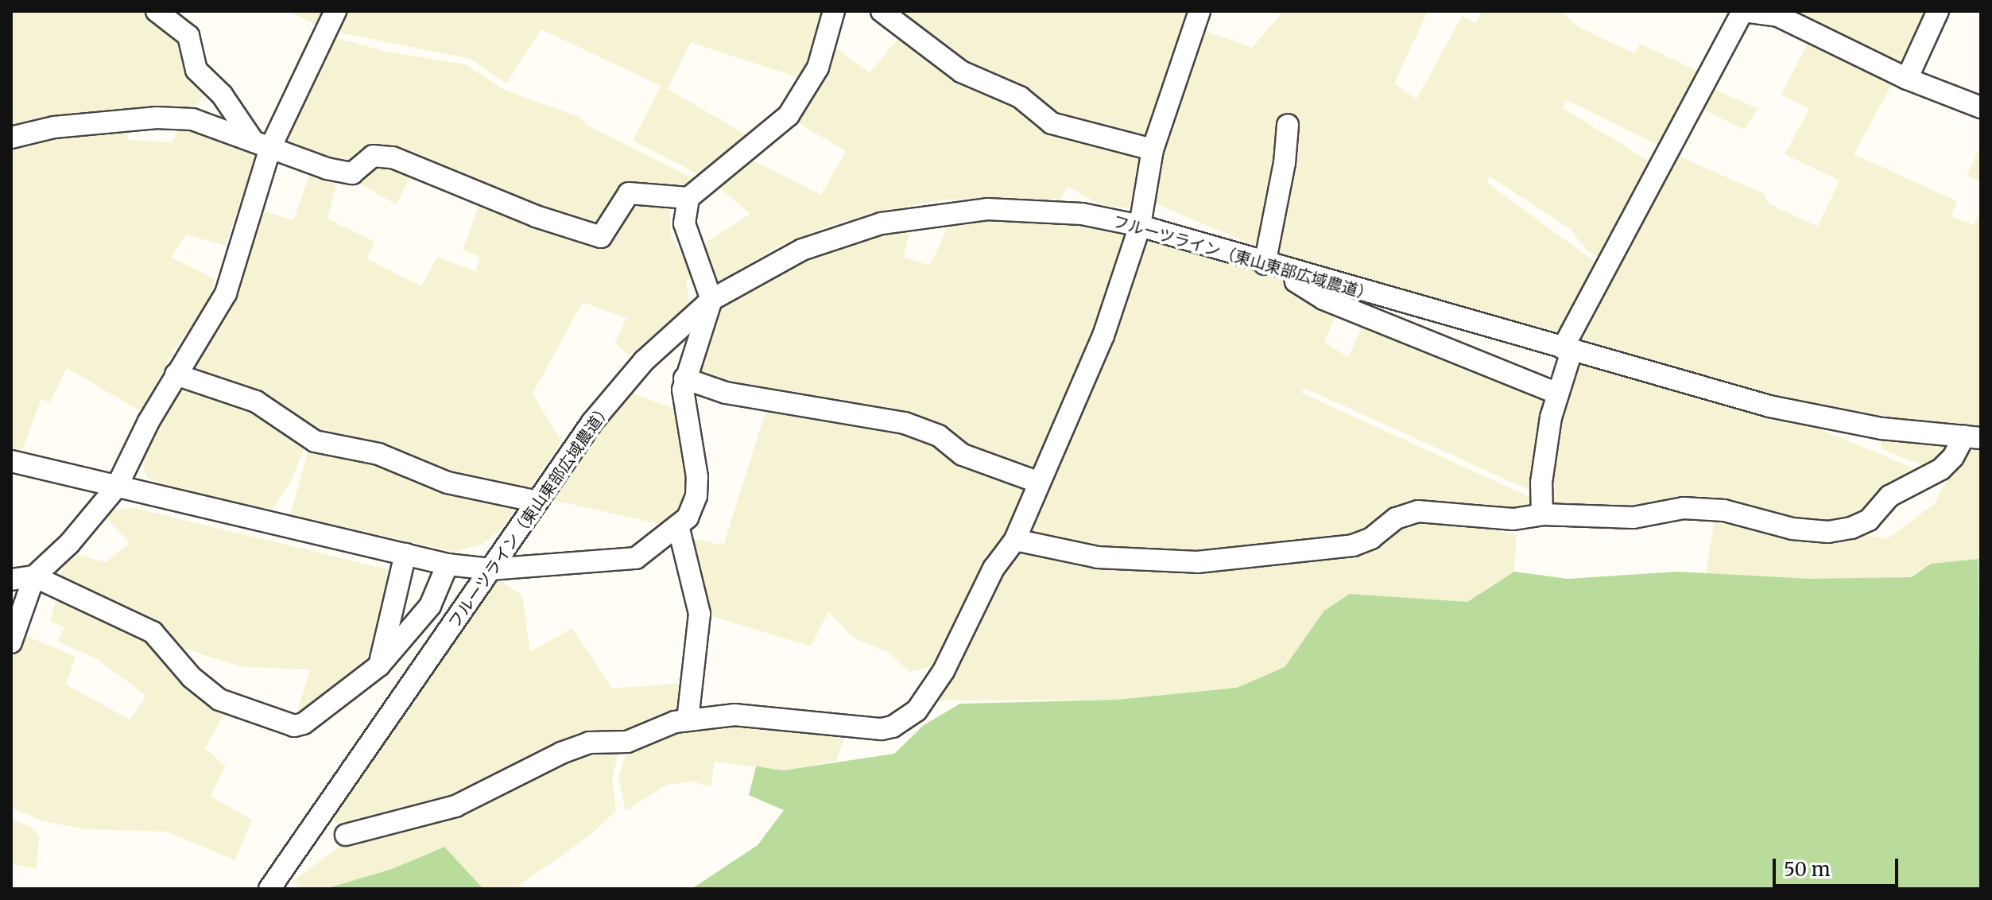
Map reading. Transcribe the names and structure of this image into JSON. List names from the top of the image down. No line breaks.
{"streets":{"street":["フルーツライン（東山東部広域農道）"]},"scale_bar":"50 m"}
